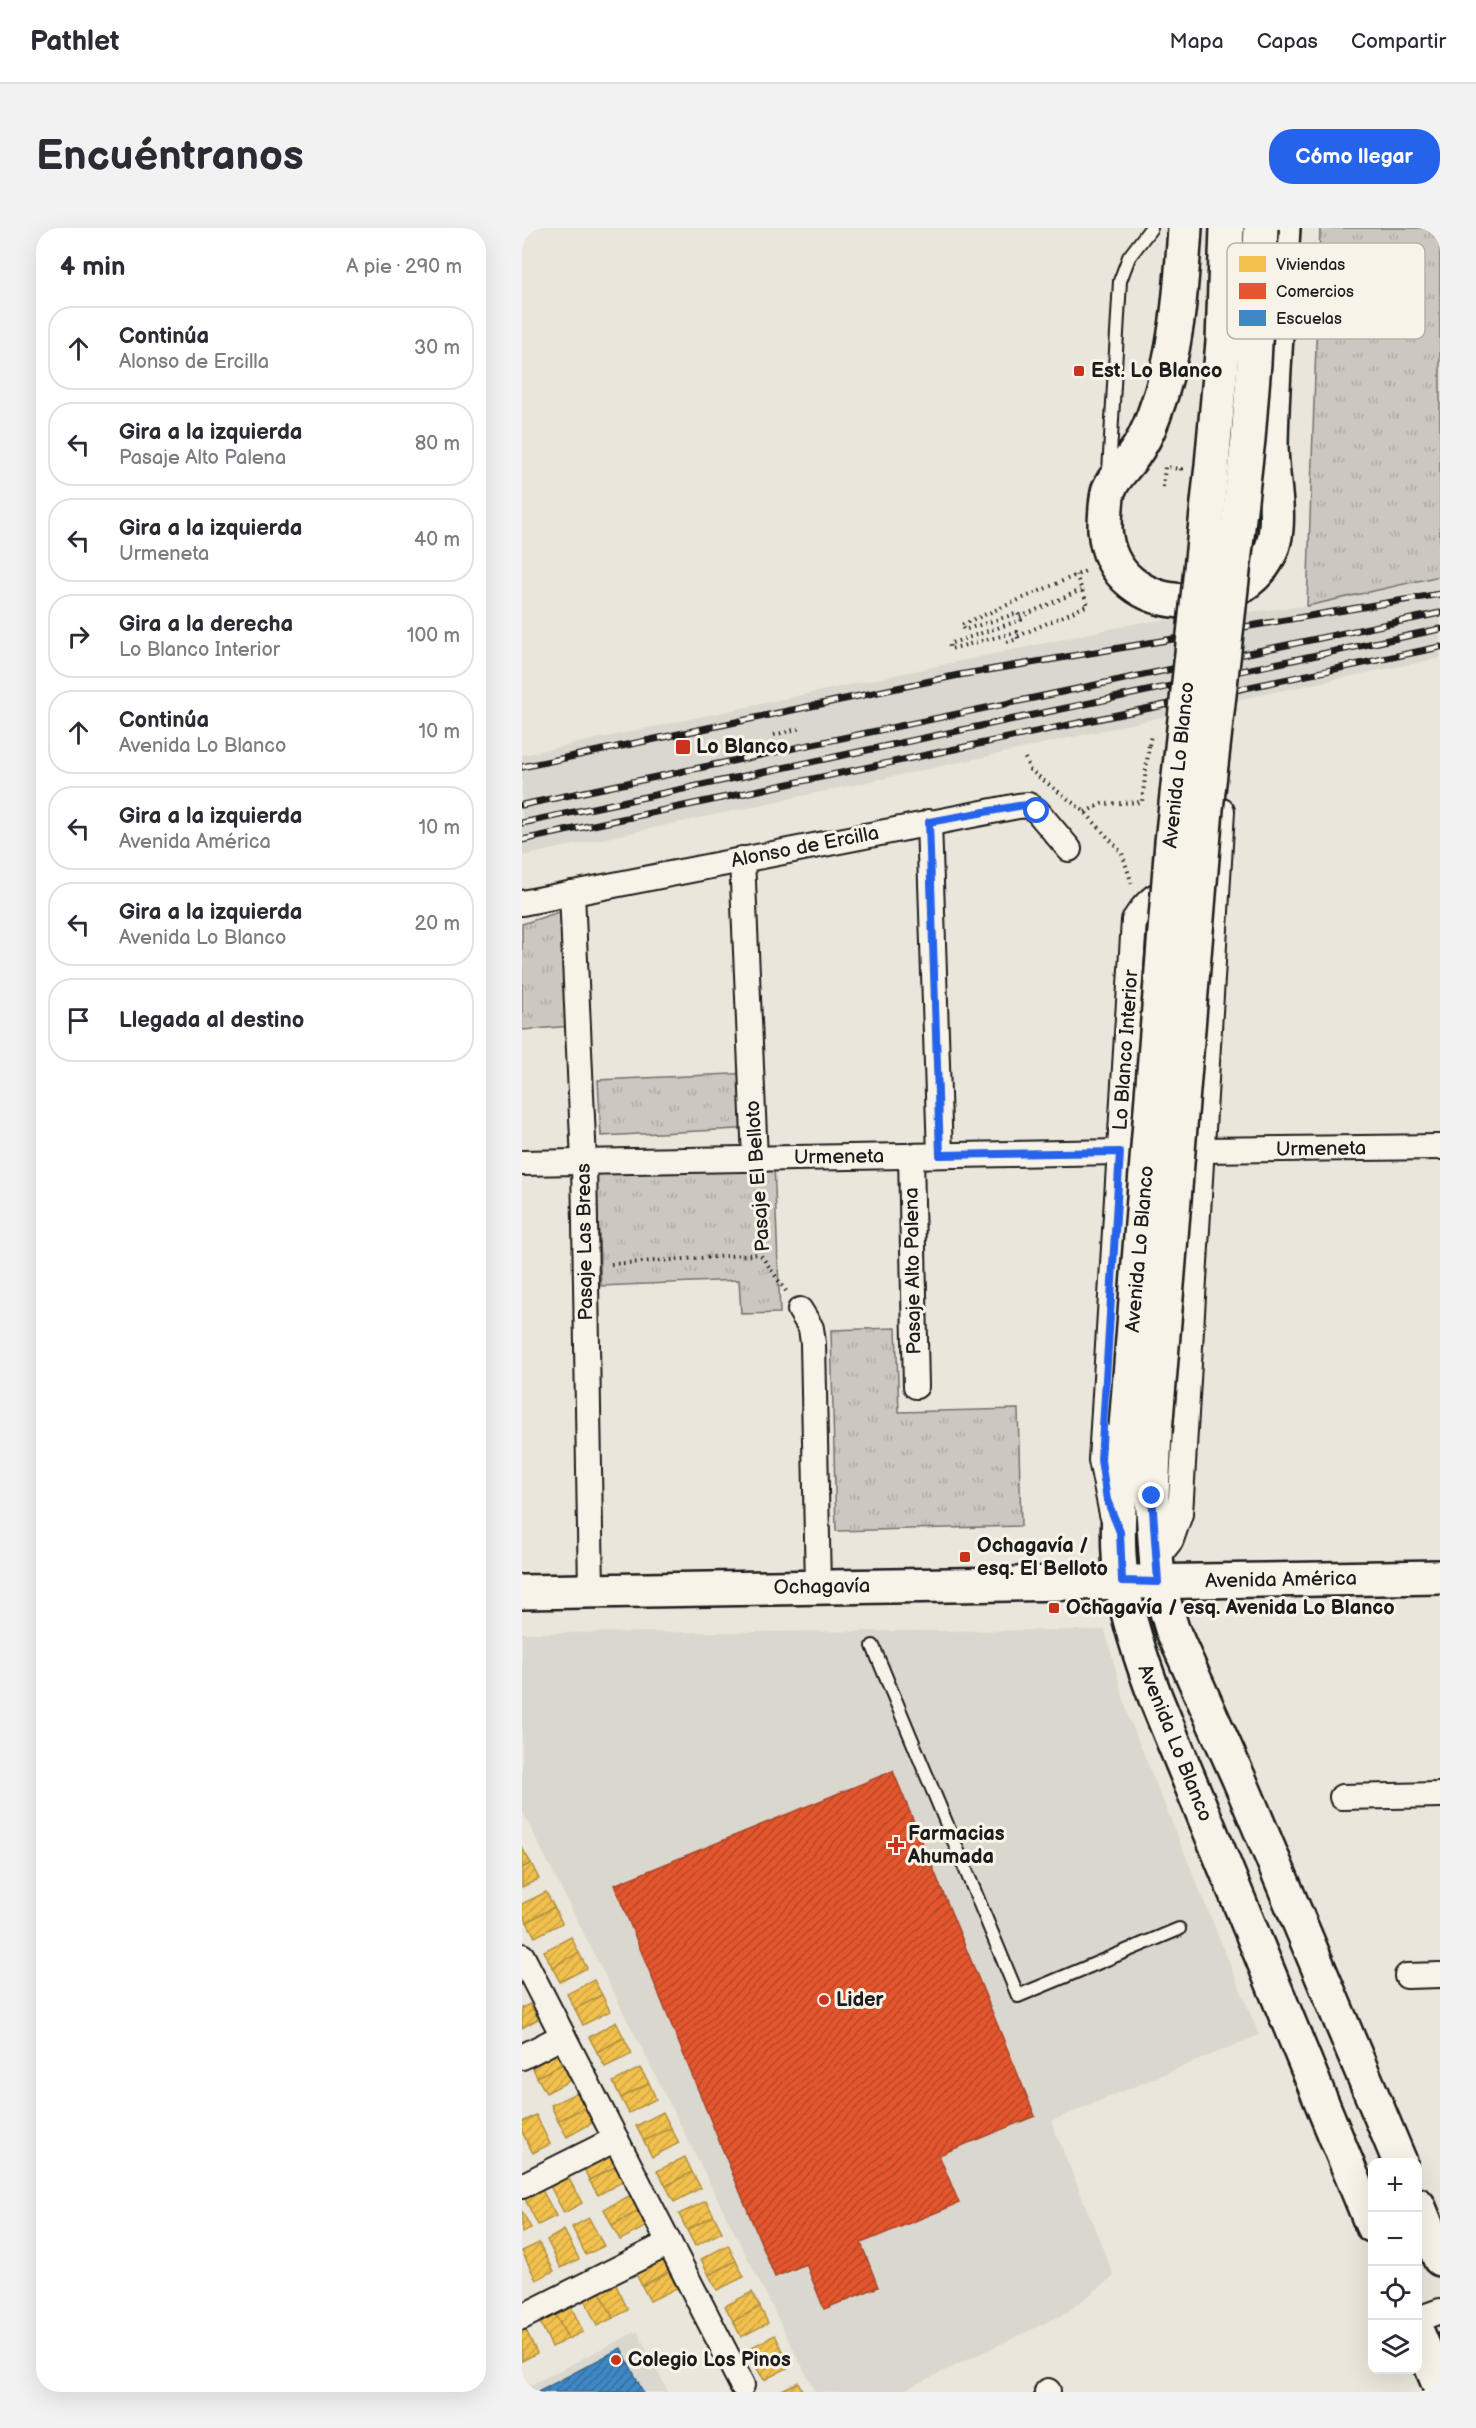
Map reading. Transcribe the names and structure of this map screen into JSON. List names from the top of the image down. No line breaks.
{"streets":{"main road":["Avenida Lo Blanco","Avenida América","Ochagavía"],"street":["Alonso de Ercilla","Lo Blanco Interior","Urmeneta","Pasaje El Belloto","Pasaje Las Breas","Pasaje Alto Palena"]},"crossings":[["Avenida Lo Blanco","Lo Blanco Interior"],["Avenida Lo Blanco","Avenida América"],["Avenida Lo Blanco","Ochagavía"],["Alonso de Ercilla","Pasaje El Belloto"],["Alonso de Ercilla","Pasaje Las Breas"],["Lo Blanco Interior","Urmeneta"],["Urmeneta","Pasaje El Belloto"],["Urmeneta","Pasaje Las Breas"],["Urmeneta","Pasaje Alto Palena"],["Pasaje Las Breas","Ochagavía"],["Avenida América","Ochagavía"]],"places":{"transit":["Est. Lo Blanco","Lo Blanco","Ochagavía / esq. El Belloto","Ochagavía / esq. Avenida Lo Blanco"],"health":["Farmacias Ahumada"],"other":["Lider","Colegio Los Pinos"]},"legend":["Viviendas","Comercios","Escuelas"],"page":{"header":"Pathlet","nav":["Mapa","Capas","Compartir"],"buttons":"Cómo llegar","title":"Encuéntranos","heading":["4 min","A pie · 290 m"],"list":[["Continúa","Alonso de Ercilla","30 m"],["Gira a la izquierda","Pasaje Alto Palena","80 m"],["Gira a la izquierda","Urmeneta","40 m"],["Gira a la derecha","Lo Blanco Interior","100 m"],["Continúa","Avenida Lo Blanco","10 m"],["Gira a la izquierda","Avenida América","10 m"],["Gira a la izquierda","Avenida Lo Blanco","20 m"],"Llegada al destino"],"map_buttons":["+","−"]}}
